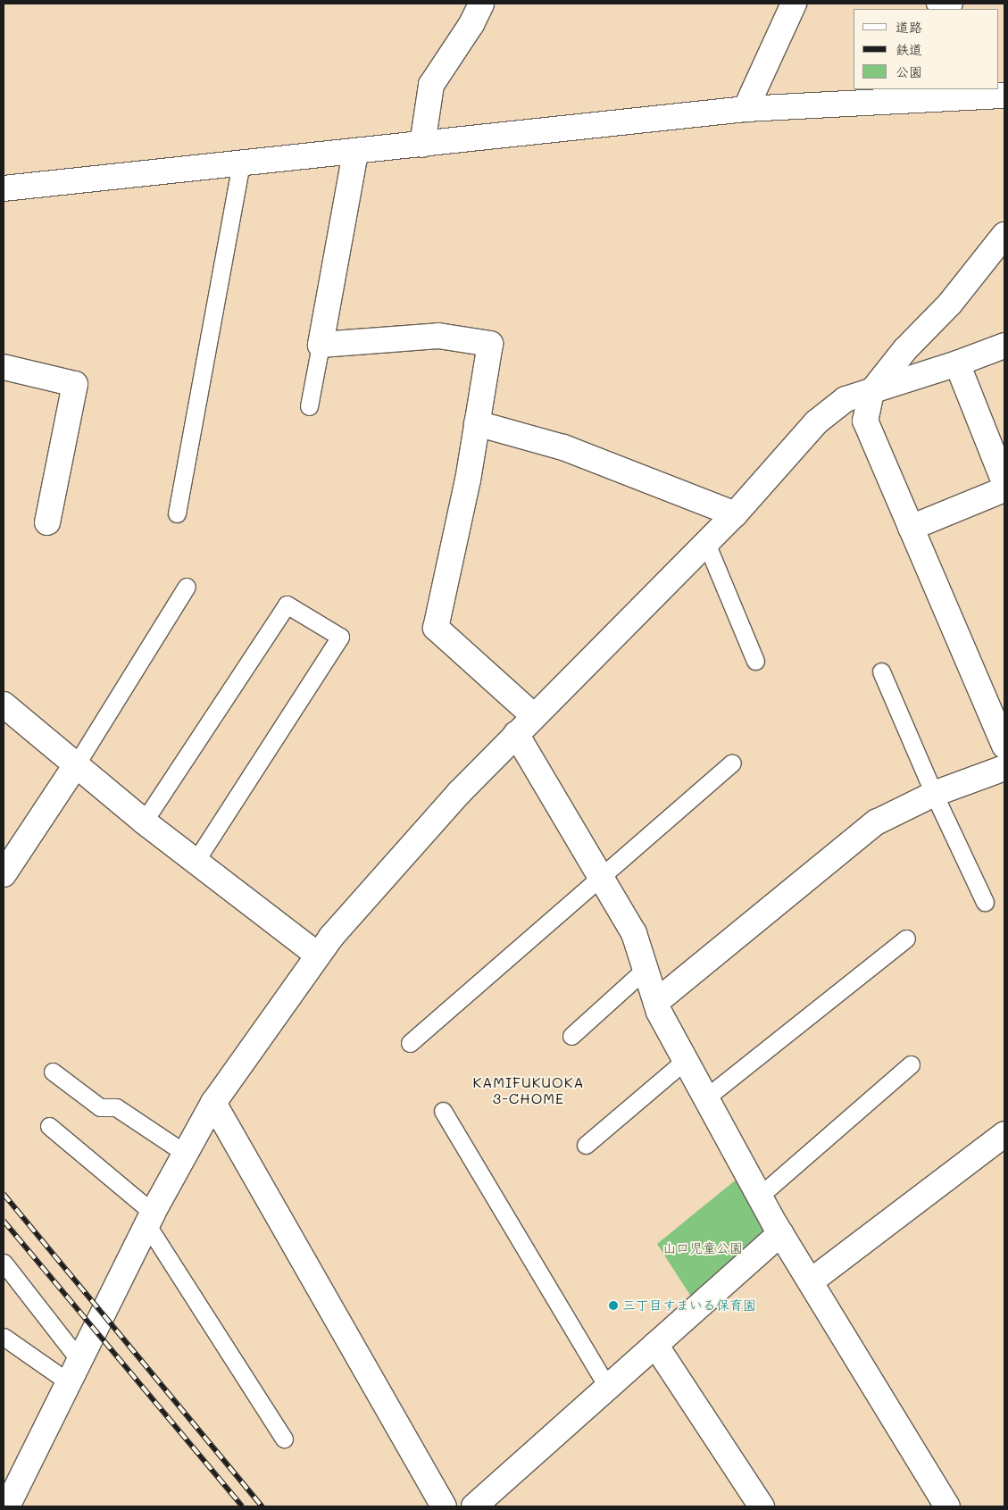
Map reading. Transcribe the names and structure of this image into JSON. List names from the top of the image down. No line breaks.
{"districts":["KAMIFUKUOKA 3-CHOME"],"parks":["山口児童公園"],"places":["三丁目すまいる保育園"],"legend":["道路","鉄道","公園"]}
